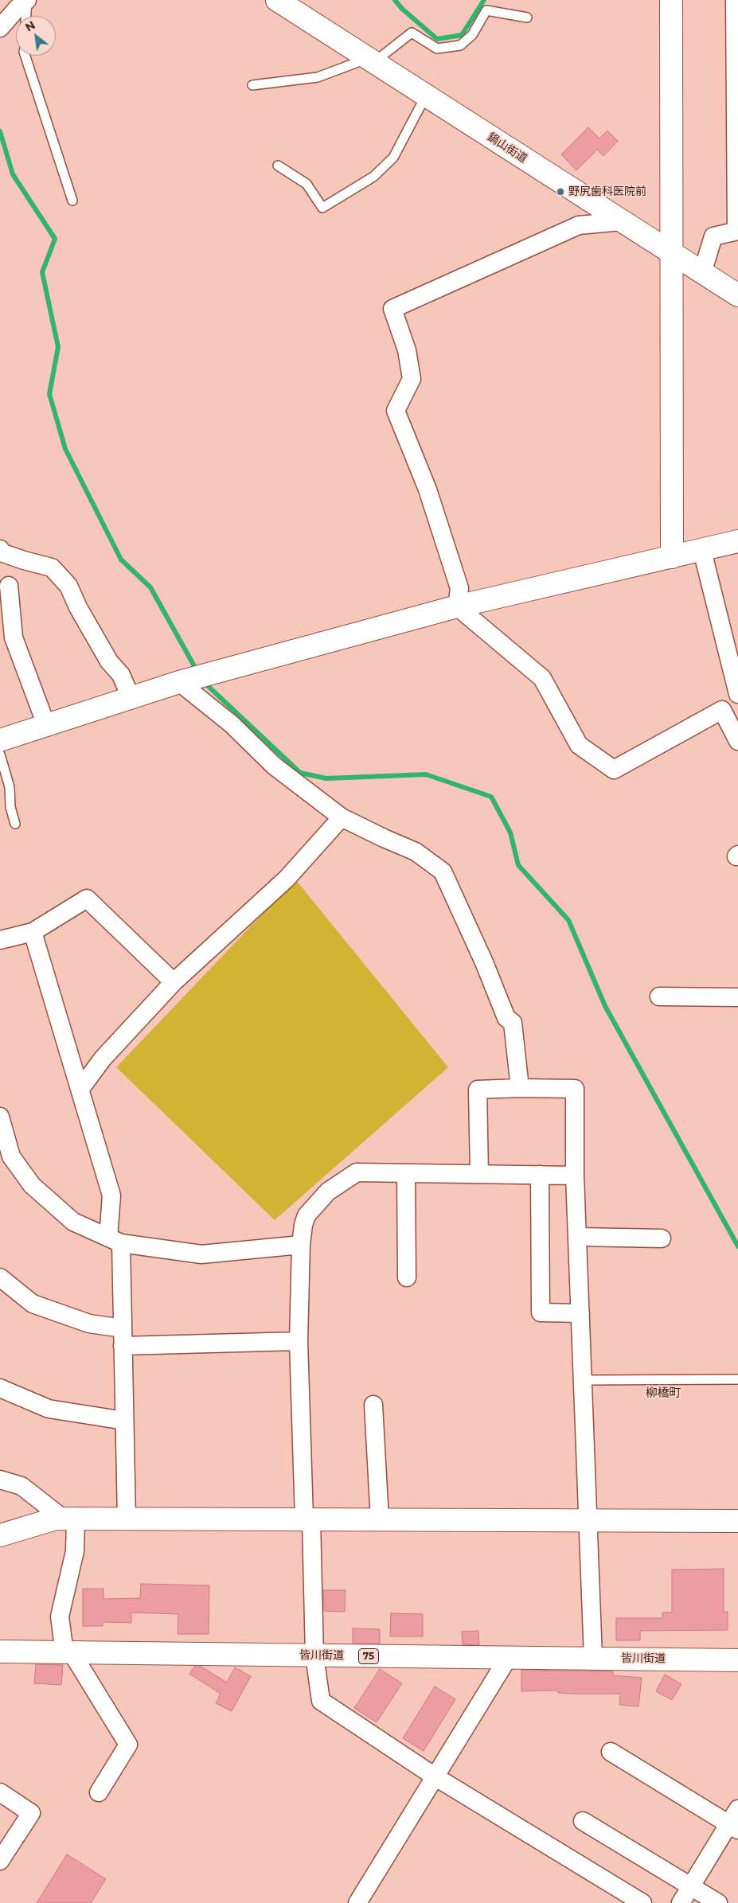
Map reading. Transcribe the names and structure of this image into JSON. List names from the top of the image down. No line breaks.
{"streets":{"street":["鍋山街道","皆川街道","75"]},"districts":["柳橋町"],"places":["野尻歯科医院前"],"north":"top left"}
